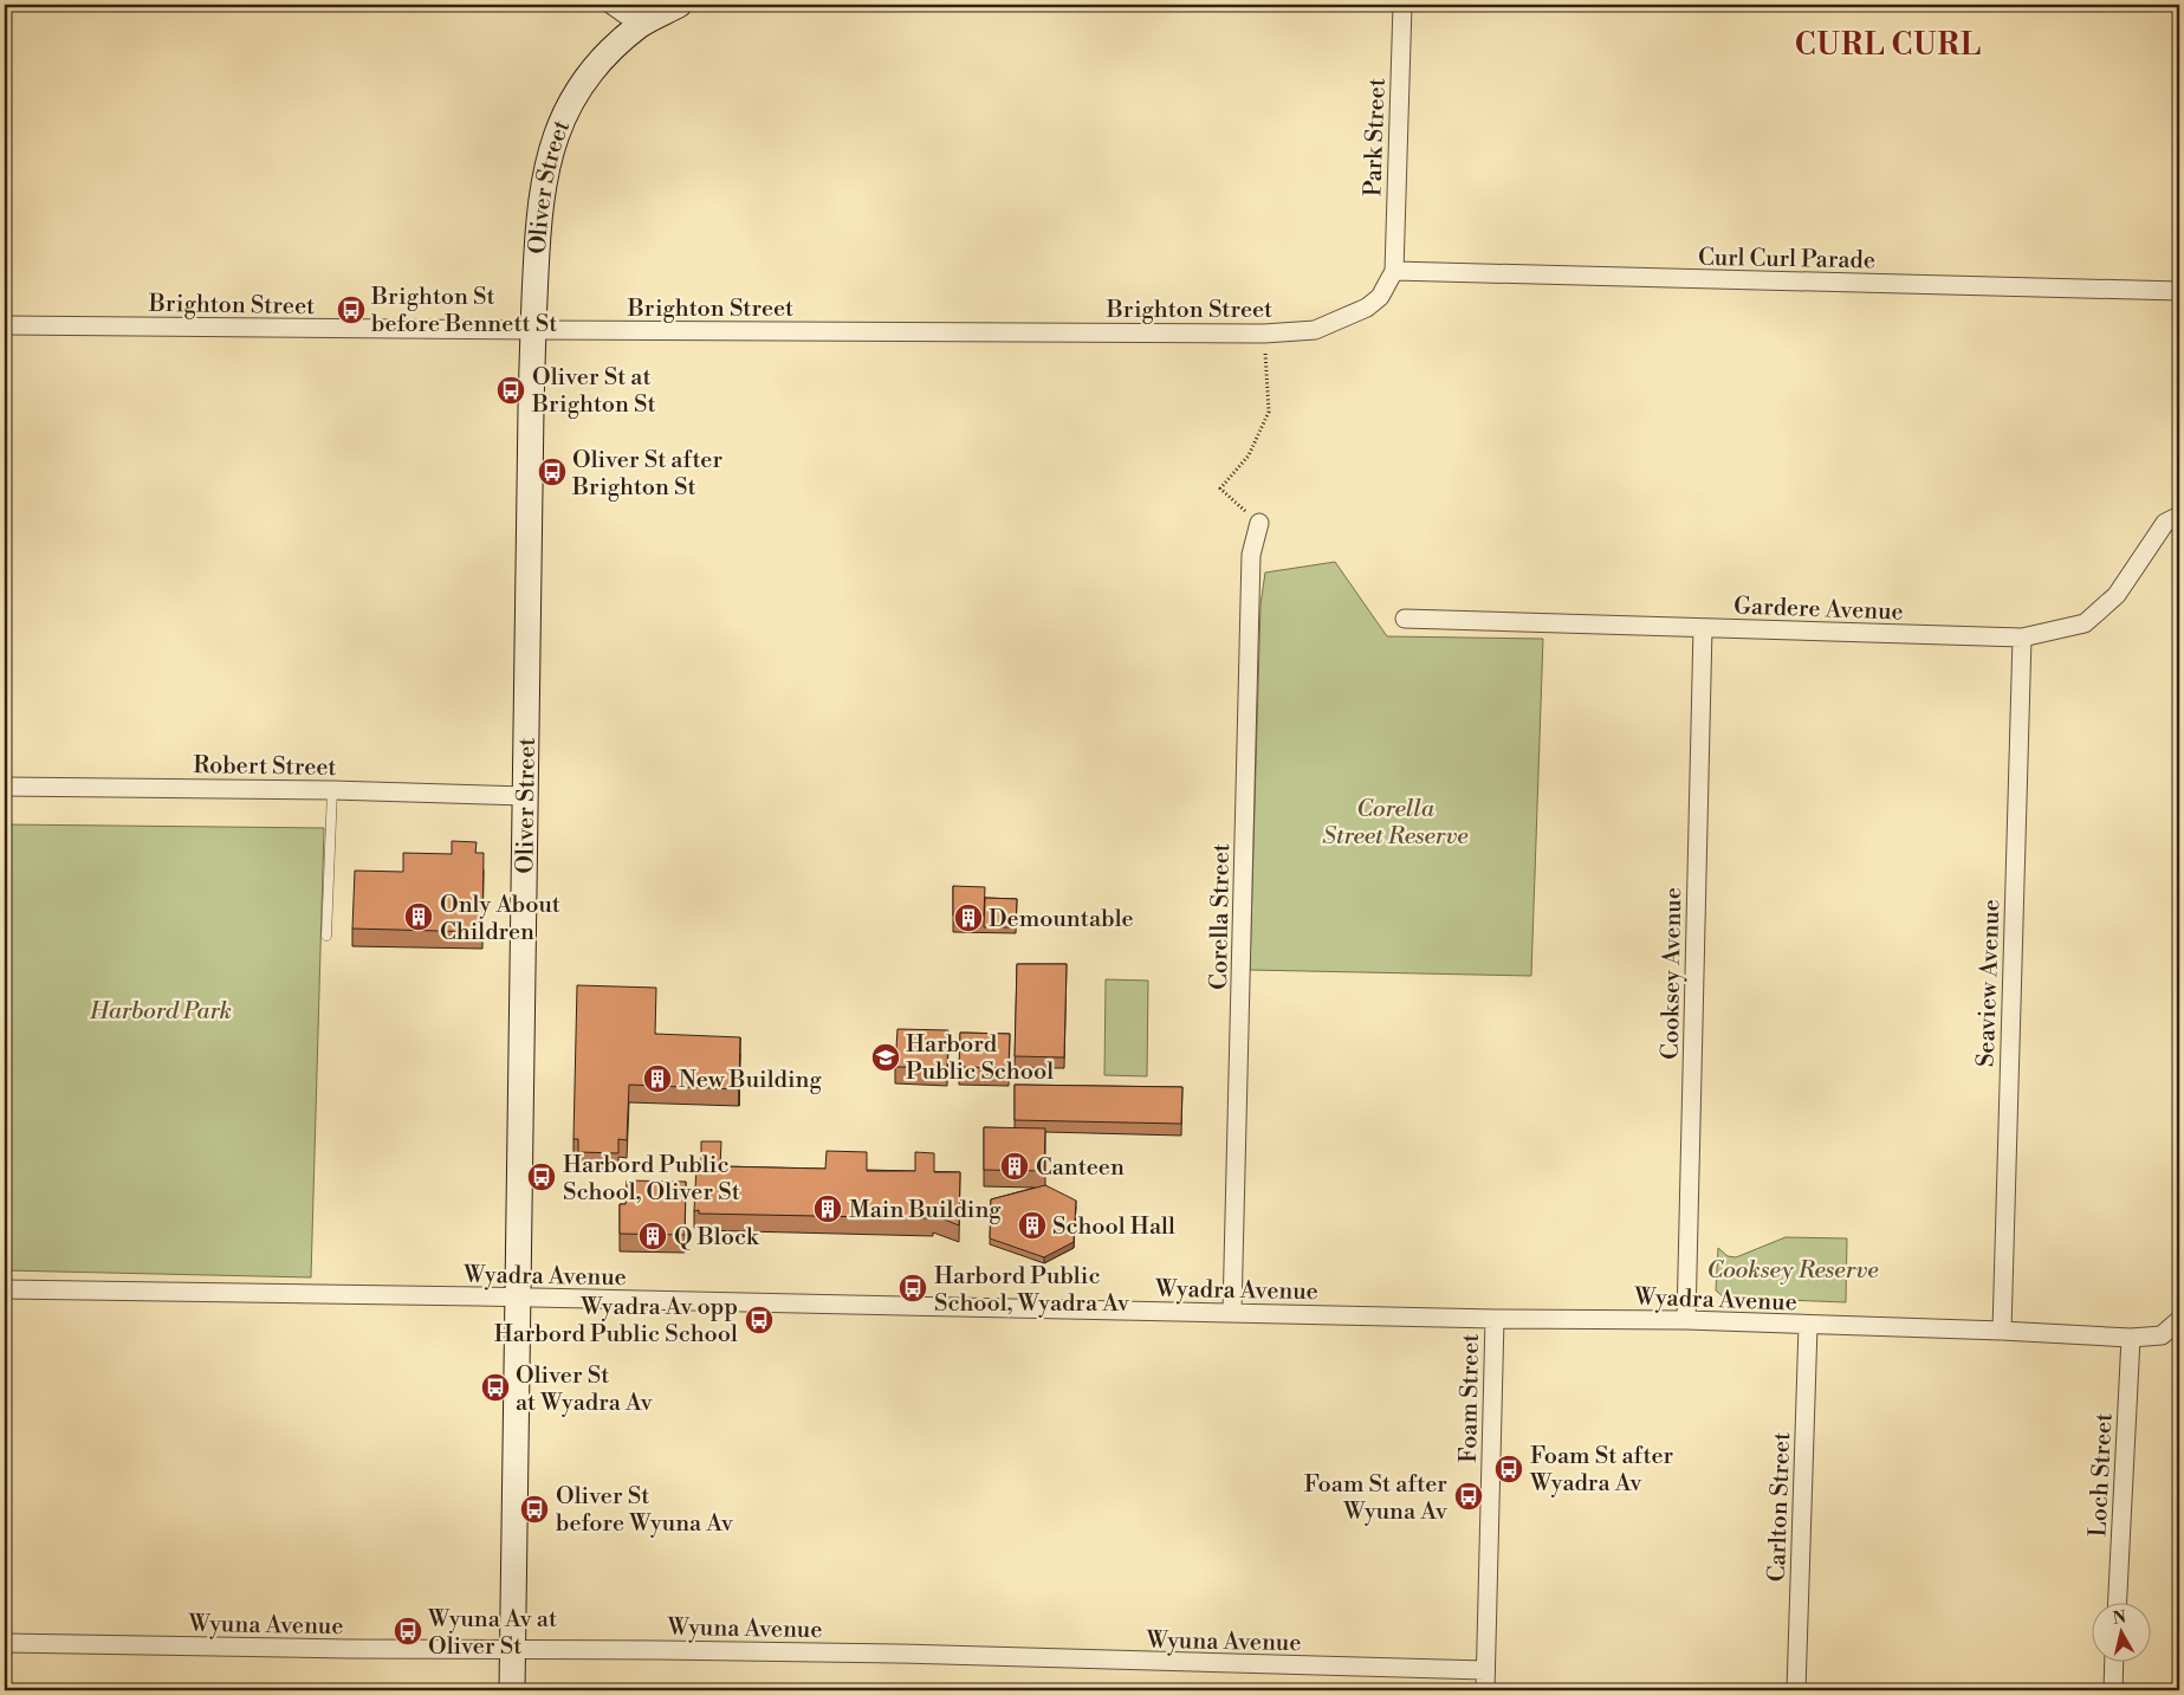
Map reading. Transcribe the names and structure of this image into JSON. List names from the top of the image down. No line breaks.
{"streets":{"main road":["Oliver Street"],"street":["Park Street","Curl Curl Parade","Brighton Street","Gardere Avenue","Robert Street","Corella Street","Cooksey Avenue","Seaview Avenue","Wyadra Avenue","Foam Street","Loch Street","Carlton Street","Wyuna Avenue"]},"crossings":[["Park Street","Curl Curl Parade"],["Park Street","Brighton Street"],["Oliver Street","Brighton Street"],["Oliver Street","Robert Street"],["Oliver Street","Wyadra Avenue"],["Oliver Street","Wyuna Avenue"],["Curl Curl Parade","Brighton Street"],["Gardere Avenue","Cooksey Avenue"],["Gardere Avenue","Seaview Avenue"],["Corella Street","Wyadra Avenue"],["Cooksey Avenue","Wyadra Avenue"],["Seaview Avenue","Wyadra Avenue"],["Wyadra Avenue","Foam Street"],["Wyadra Avenue","Loch Street"],["Wyadra Avenue","Carlton Street"],["Foam Street","Wyuna Avenue"]],"districts":["CURL CURL"],"parks":["Corella Street Reserve","Harbord Park","Cooksey Reserve"],"places":{"bus stop":["Brighton St before Bennett St","Oliver St at Brighton St","Oliver St after Brighton St","Harbord Public School, Oliver St","Harbord Public School, Wyadra Av","Wyadra Av opp Harbord Public School","Oliver St at Wyadra Av","Foam St after Wyadra Av","Foam St after Wyuna Av","Oliver St before Wyuna Av","Wyuna Av at Oliver St"],"building":["Only About Children","Demountable","New Building","Canteen","Main Building","School Hall","Q Block"],"school or university":["Harbord Public School"]},"north":"top"}
